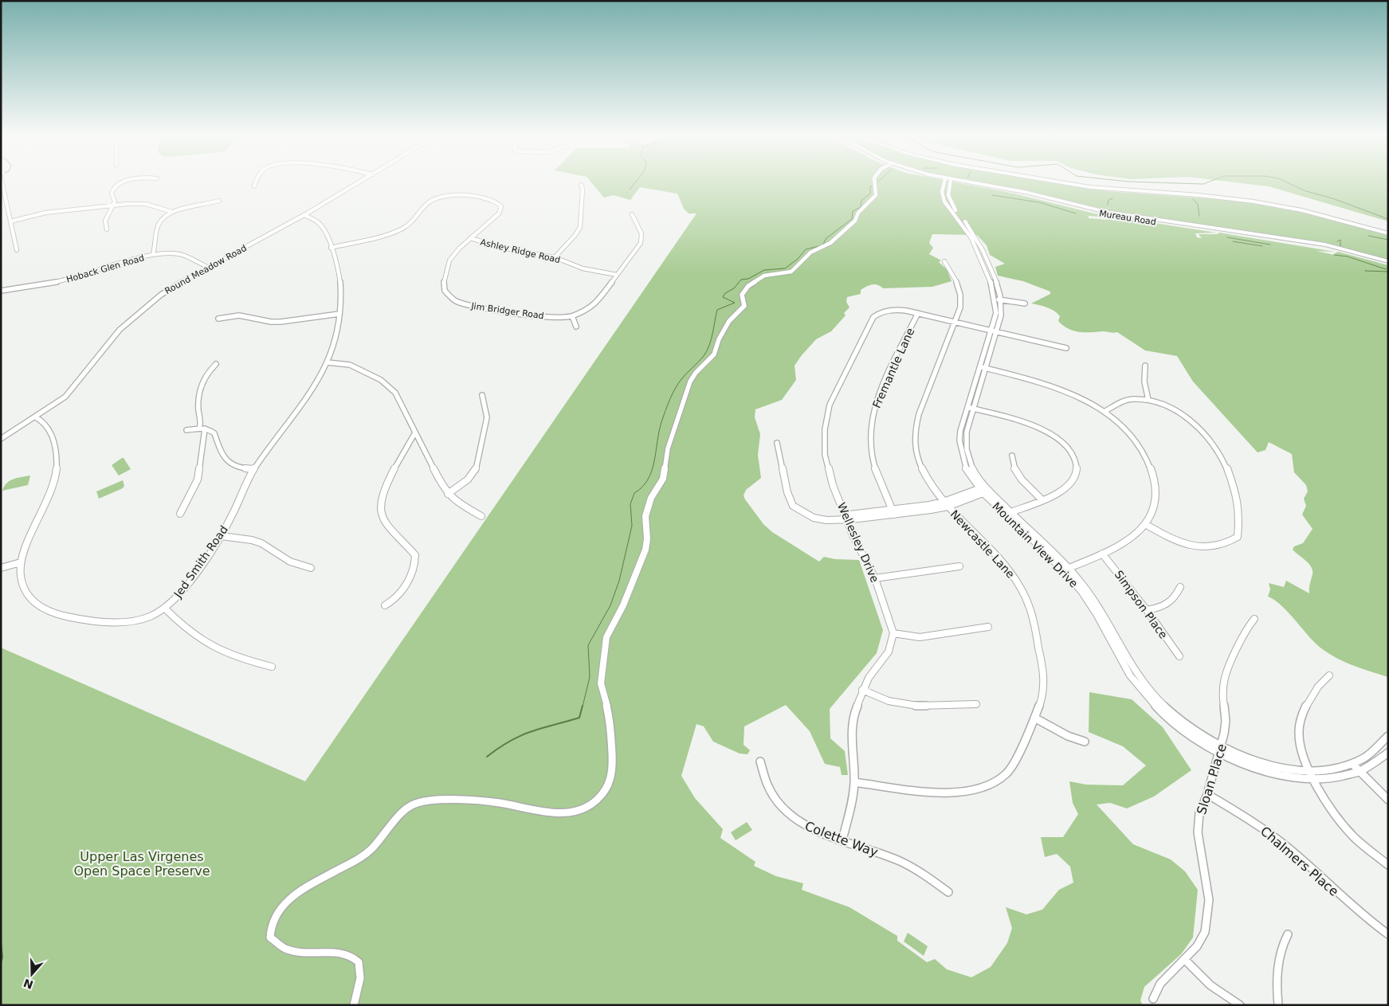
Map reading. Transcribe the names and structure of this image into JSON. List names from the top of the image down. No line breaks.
{"streets":{"main road":["Mureau Road"],"street":["Ashley Ridge Road","Hoback Glen Road","Round Meadow Road","Jim Bridger Road","Fremantle Lane","Wellesley Drive","Newcastle Lane","Mountain View Drive","Jed Smith Road","Simpson Place","Sloan Place","Colette Way","Chalmers Place"]},"crossings":[["Ashley Ridge Road","Jim Bridger Road"],["Hoback Glen Road","Round Meadow Road"],["Round Meadow Road","Jed Smith Road"],["Jim Bridger Road","Jed Smith Road"],["Fremantle Lane","Wellesley Drive"],["Wellesley Drive","Newcastle Lane"],["Wellesley Drive","Mountain View Drive"],["Mountain View Drive","Sloan Place"],["Sloan Place","Chalmers Place"]],"parks":["Upper Las Virgenes Open Space Preserve"],"north":"bottom"}
